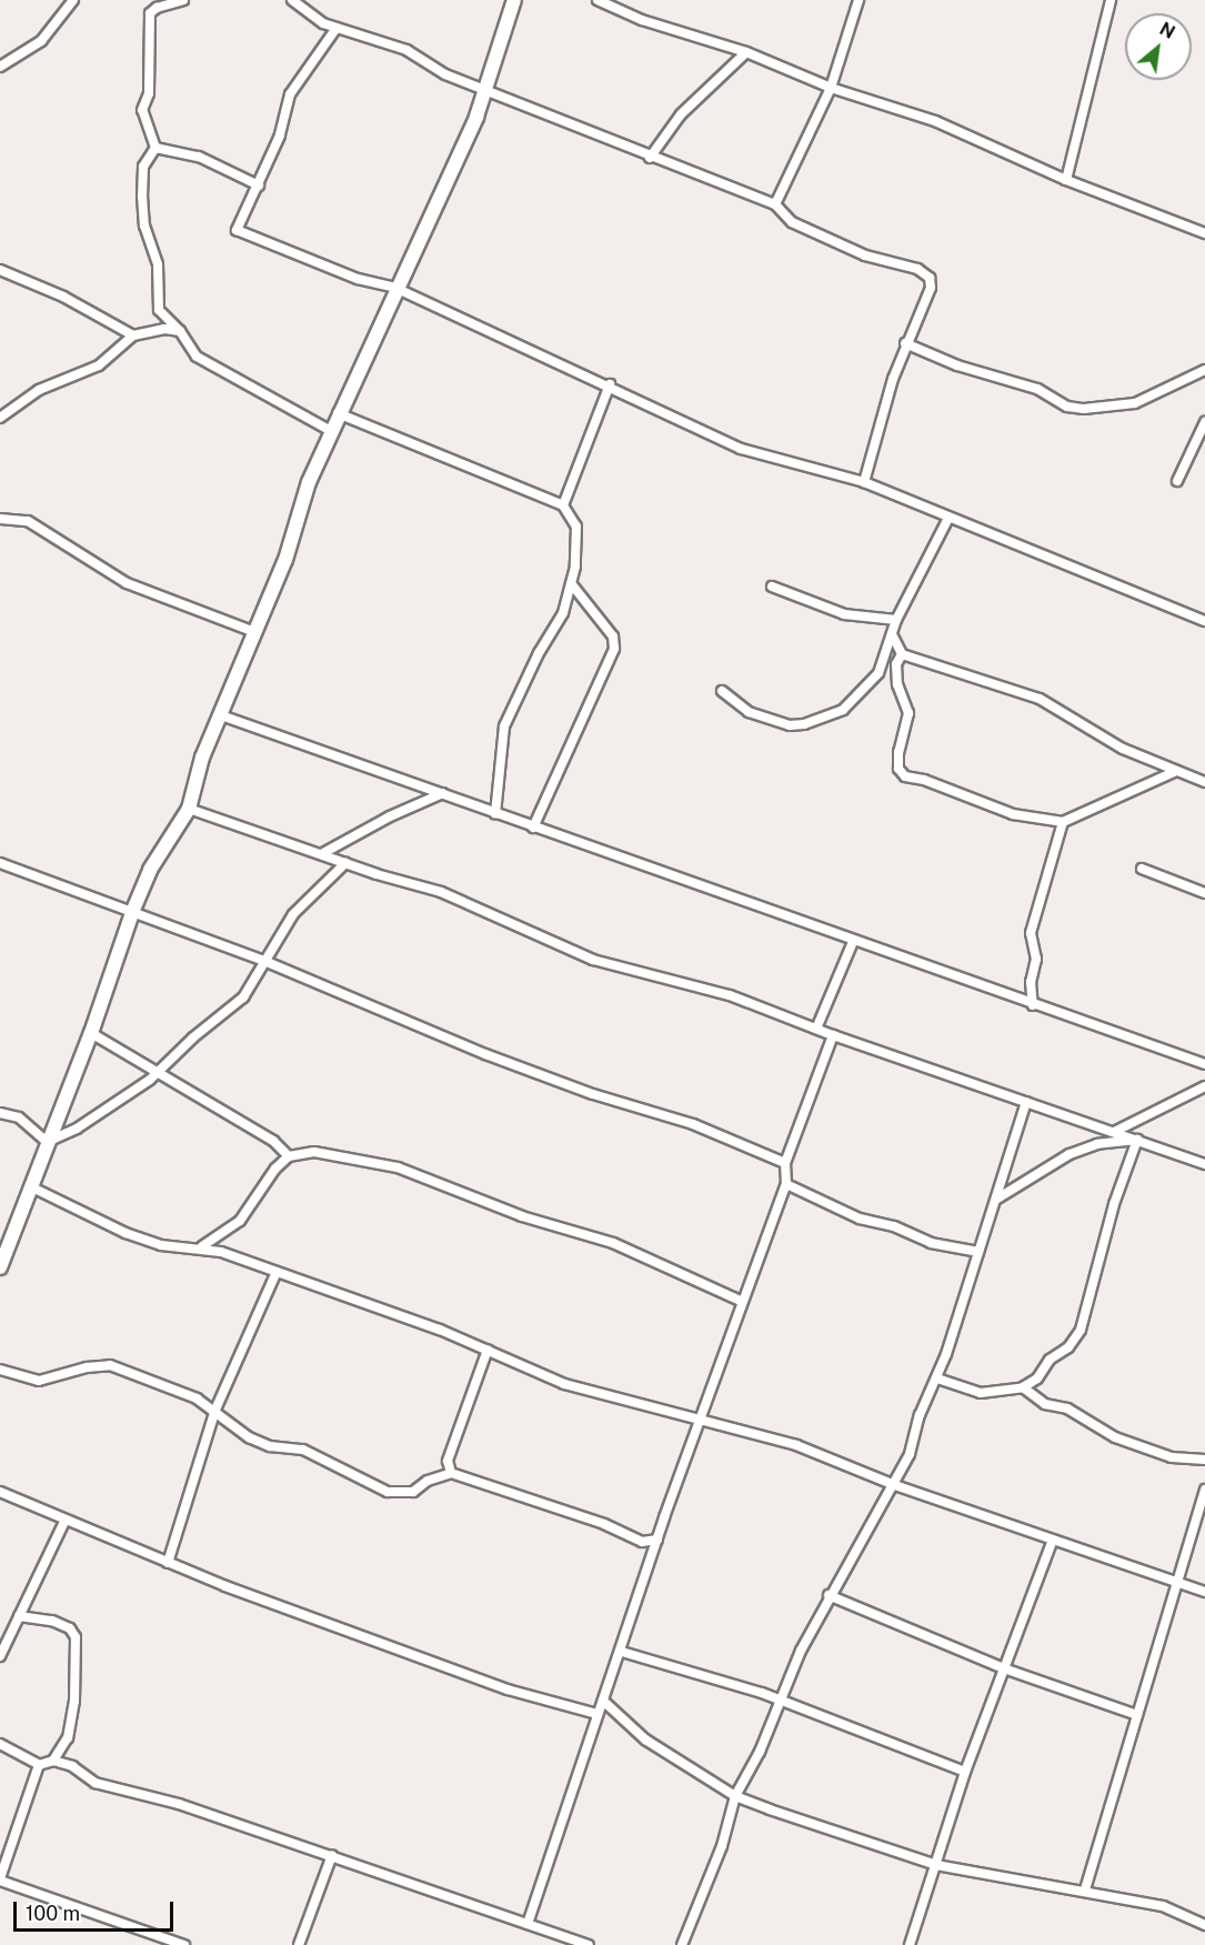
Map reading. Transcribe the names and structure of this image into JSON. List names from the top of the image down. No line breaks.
{"scale_bar":"100 m","north":"top right"}
